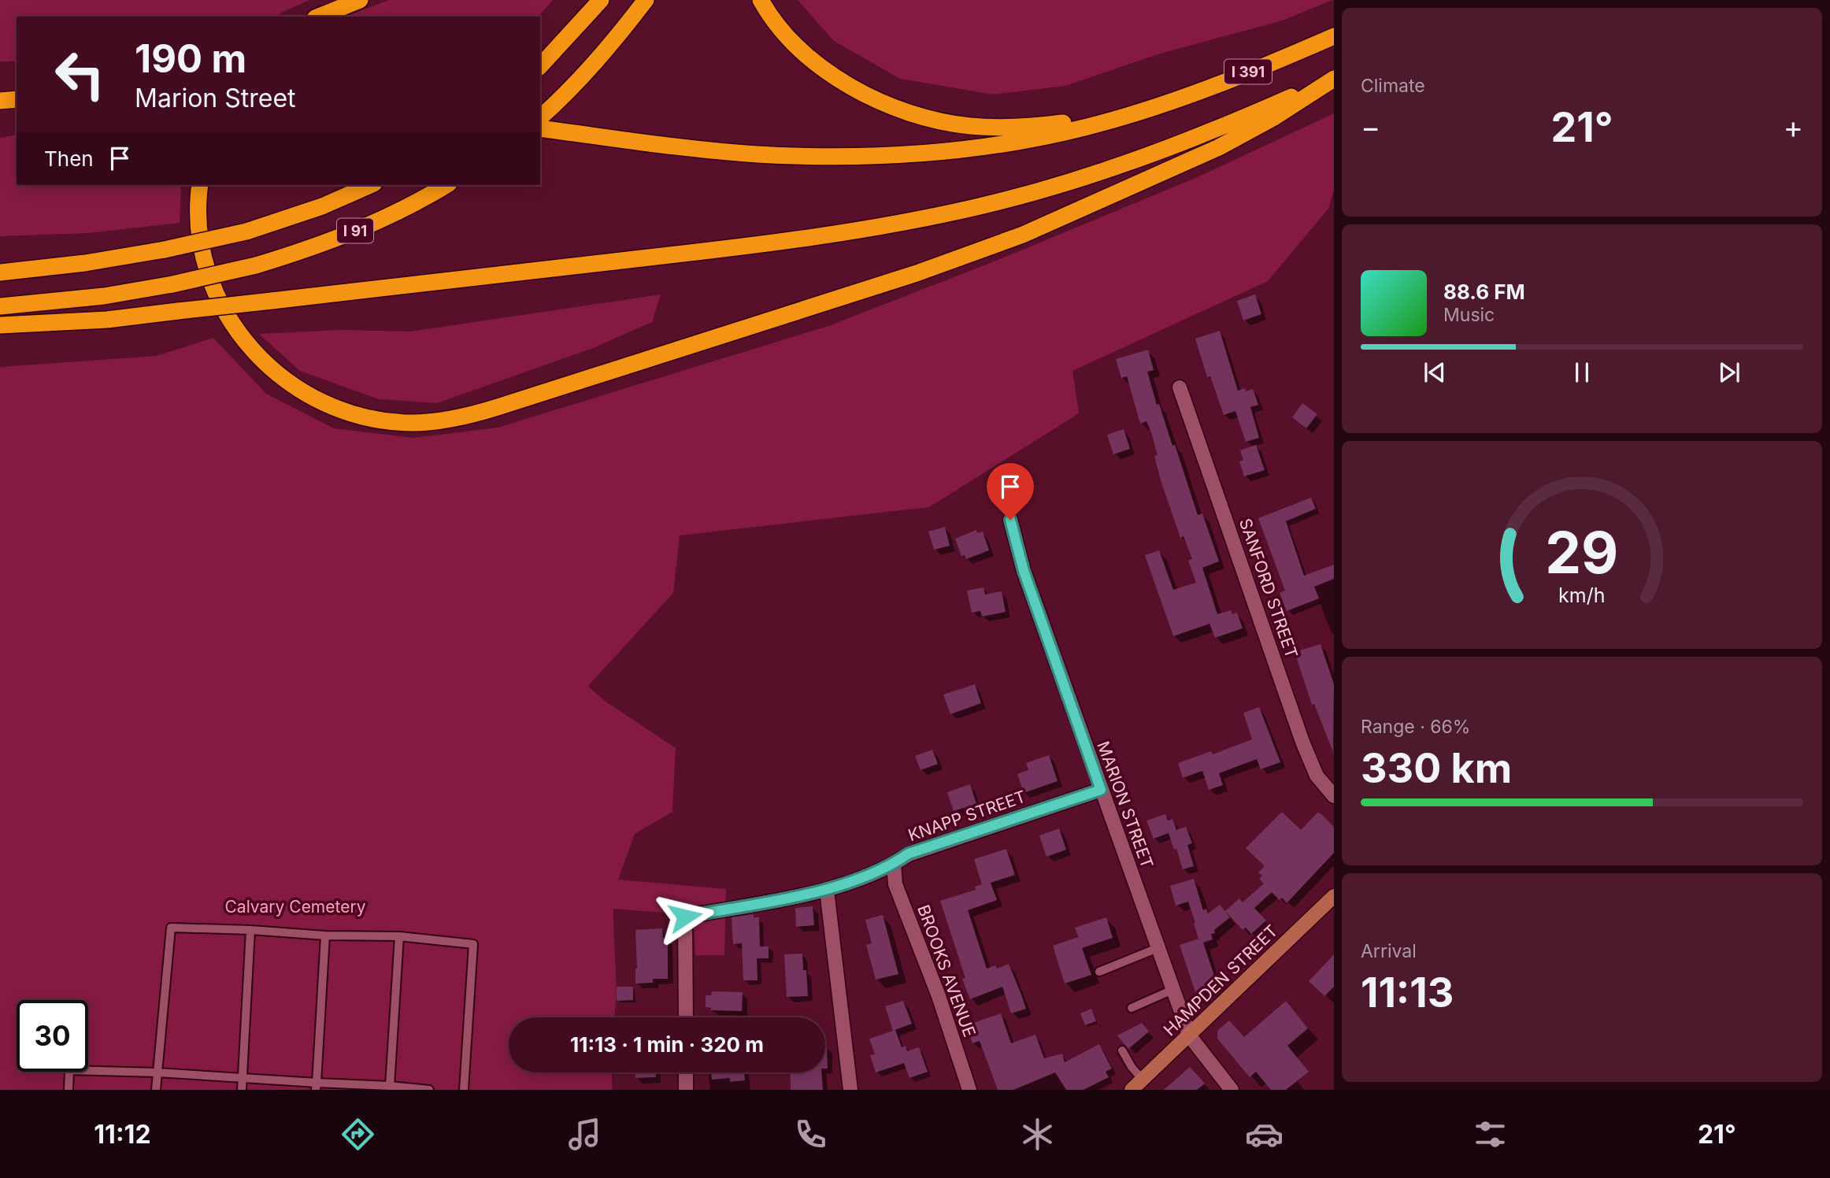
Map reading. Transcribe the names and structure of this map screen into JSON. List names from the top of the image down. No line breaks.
{"streets":{"highway":["I 391","I 91"],"main road":["HAMPDEN STREET"],"street":["SANFORD STREET","MARION STREET","KNAPP STREET","BROOKS AVENUE"]},"crossings":[["MARION STREET","KNAPP STREET"],["MARION STREET","HAMPDEN STREET"],["KNAPP STREET","BROOKS AVENUE"]],"parks":["Calvary Cemetery"],"page":{"tile":["Climate",["Range · 66%","330 km"],["Arrival","11:13"]],"turn":["190 m","Marion Street"],"heat":["−","21°","+"],"then":"Then","song":["88.6 FM","Music"],"limit":"30","trip":"11:13 · 1 min · 320 m","tabs":["11:12","21°"],"gauge":["29","km/h"]}}
